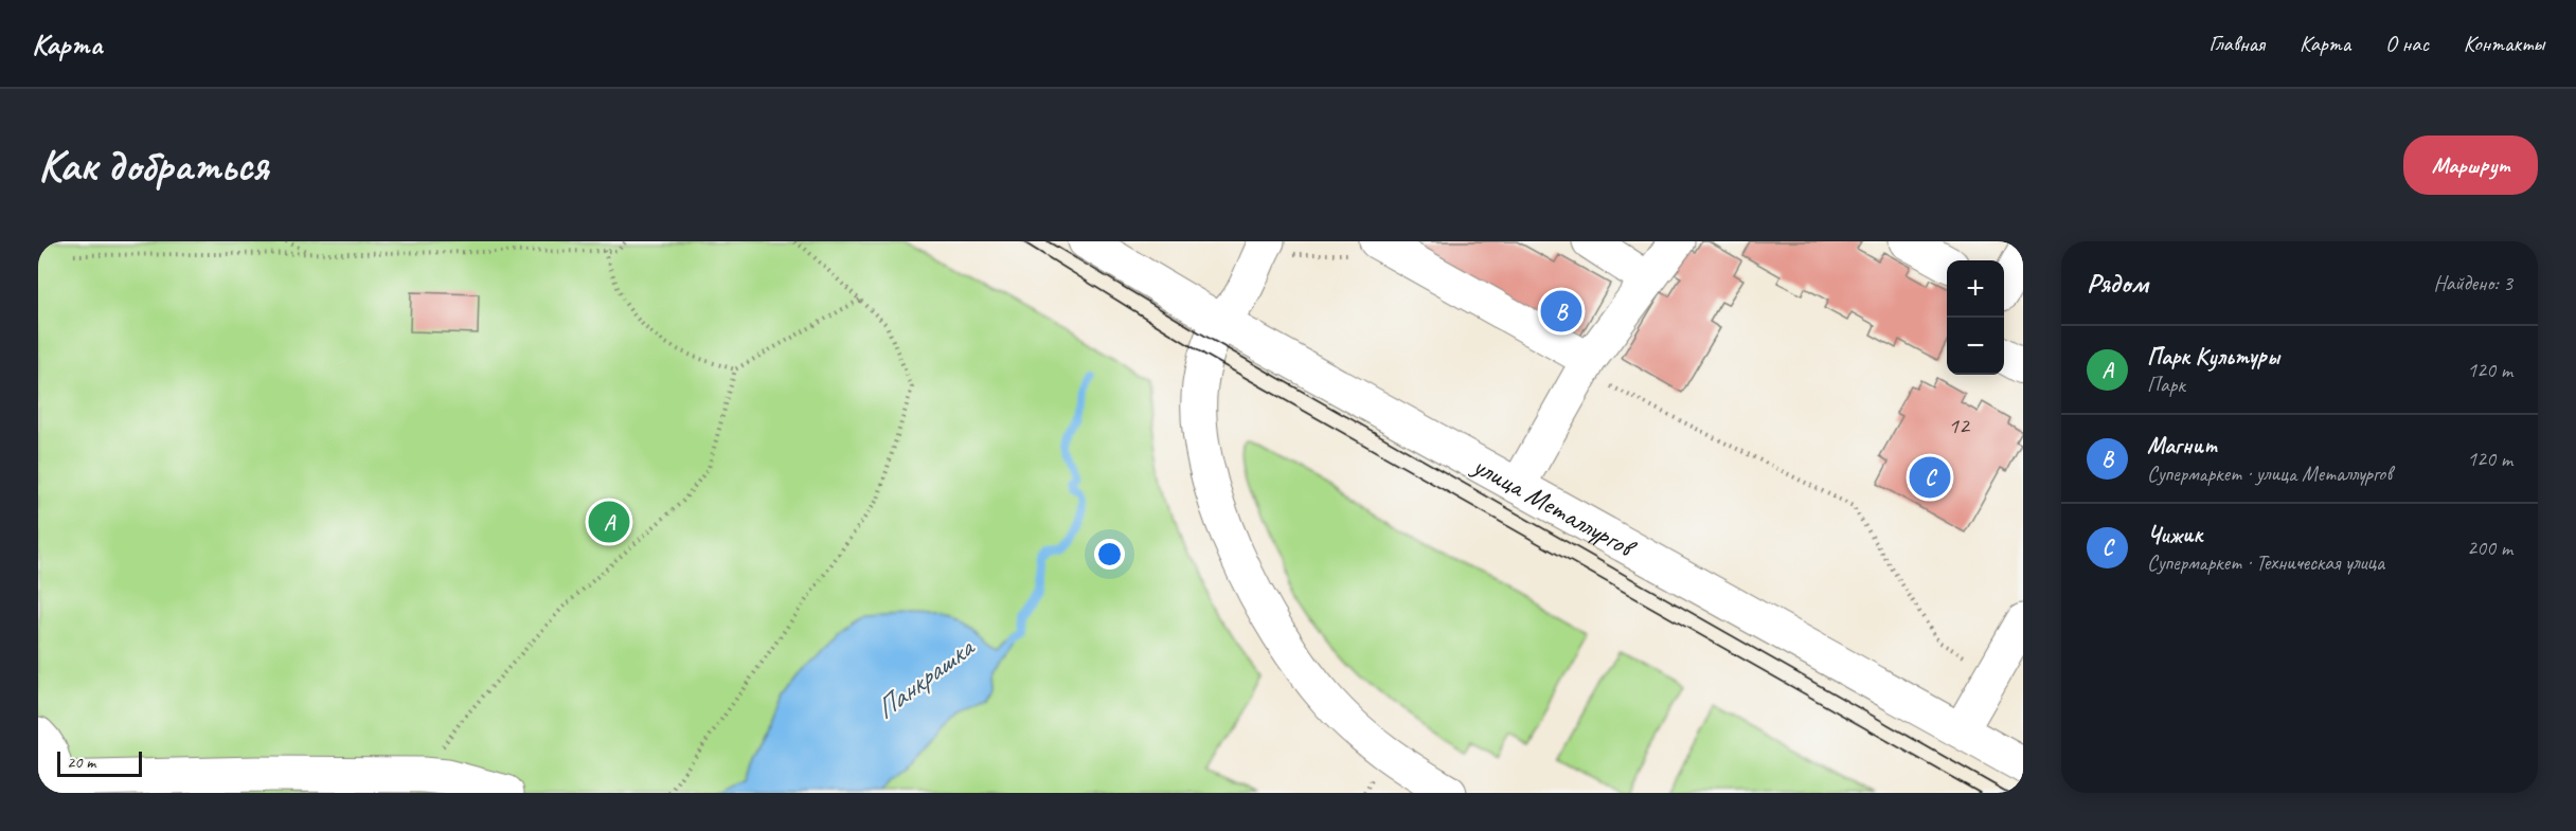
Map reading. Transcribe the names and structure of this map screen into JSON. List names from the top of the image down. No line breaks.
{"streets":{"main road":["улица Металлургов"]},"water":["Панкрашка"],"house_numbers":["12"],"scale_bar":"20 m","page":{"header":"Карта","nav":["Главная","Карта","О нас","Контакты"],"buttons":"Маршрут","title":"Как добраться","heading":["Рядом","Найдено: 3"],"map_buttons":["+","−"],"pins":["B","C","A"],"list":[{"mark":"A","name":"Парк Культуры","note":"Парк","value":"120 m"},{"mark":"B","name":"Магнит","note":"Супермаркет · улица Металлургов","value":"120 m"},{"mark":"C","name":"Чижик","note":"Супермаркет · Техническая улица","value":"200 m"}],"scale":"20 m"}}
